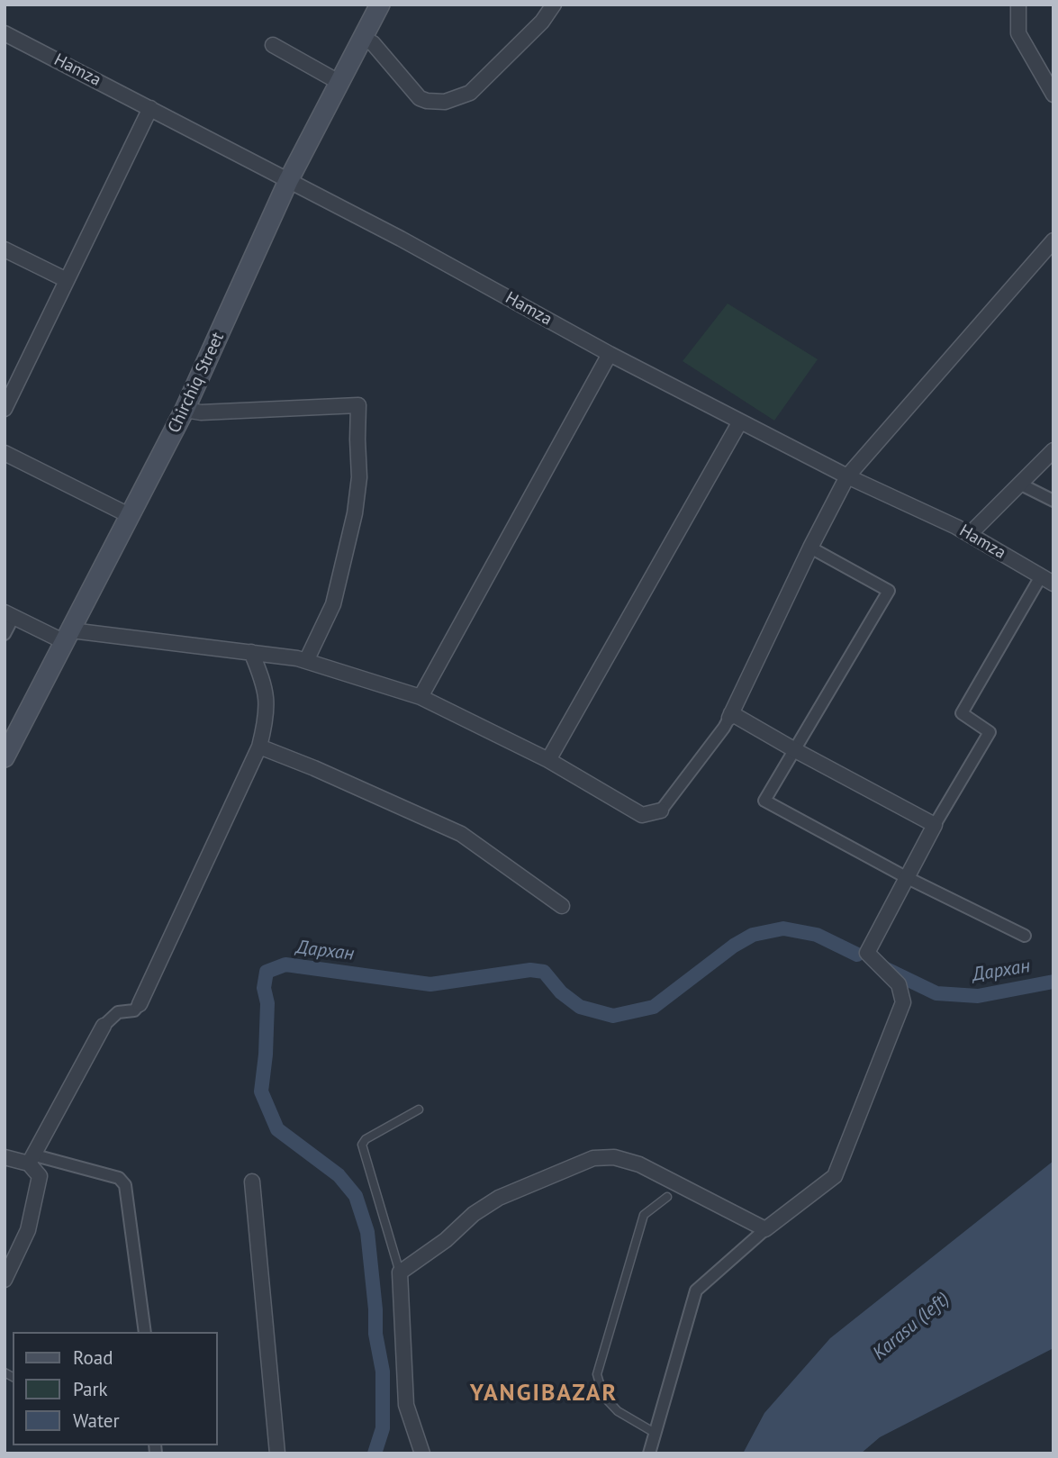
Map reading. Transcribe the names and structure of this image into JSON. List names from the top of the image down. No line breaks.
{"streets":{"main road":["Chirchiq Street"],"street":["Hamza"]},"crossings":[["Hamza","Chirchiq Street"]],"districts":["YANGIBAZAR"],"water":["Дархан","Karasu (left)"],"legend":["Road","Park","Water"]}
